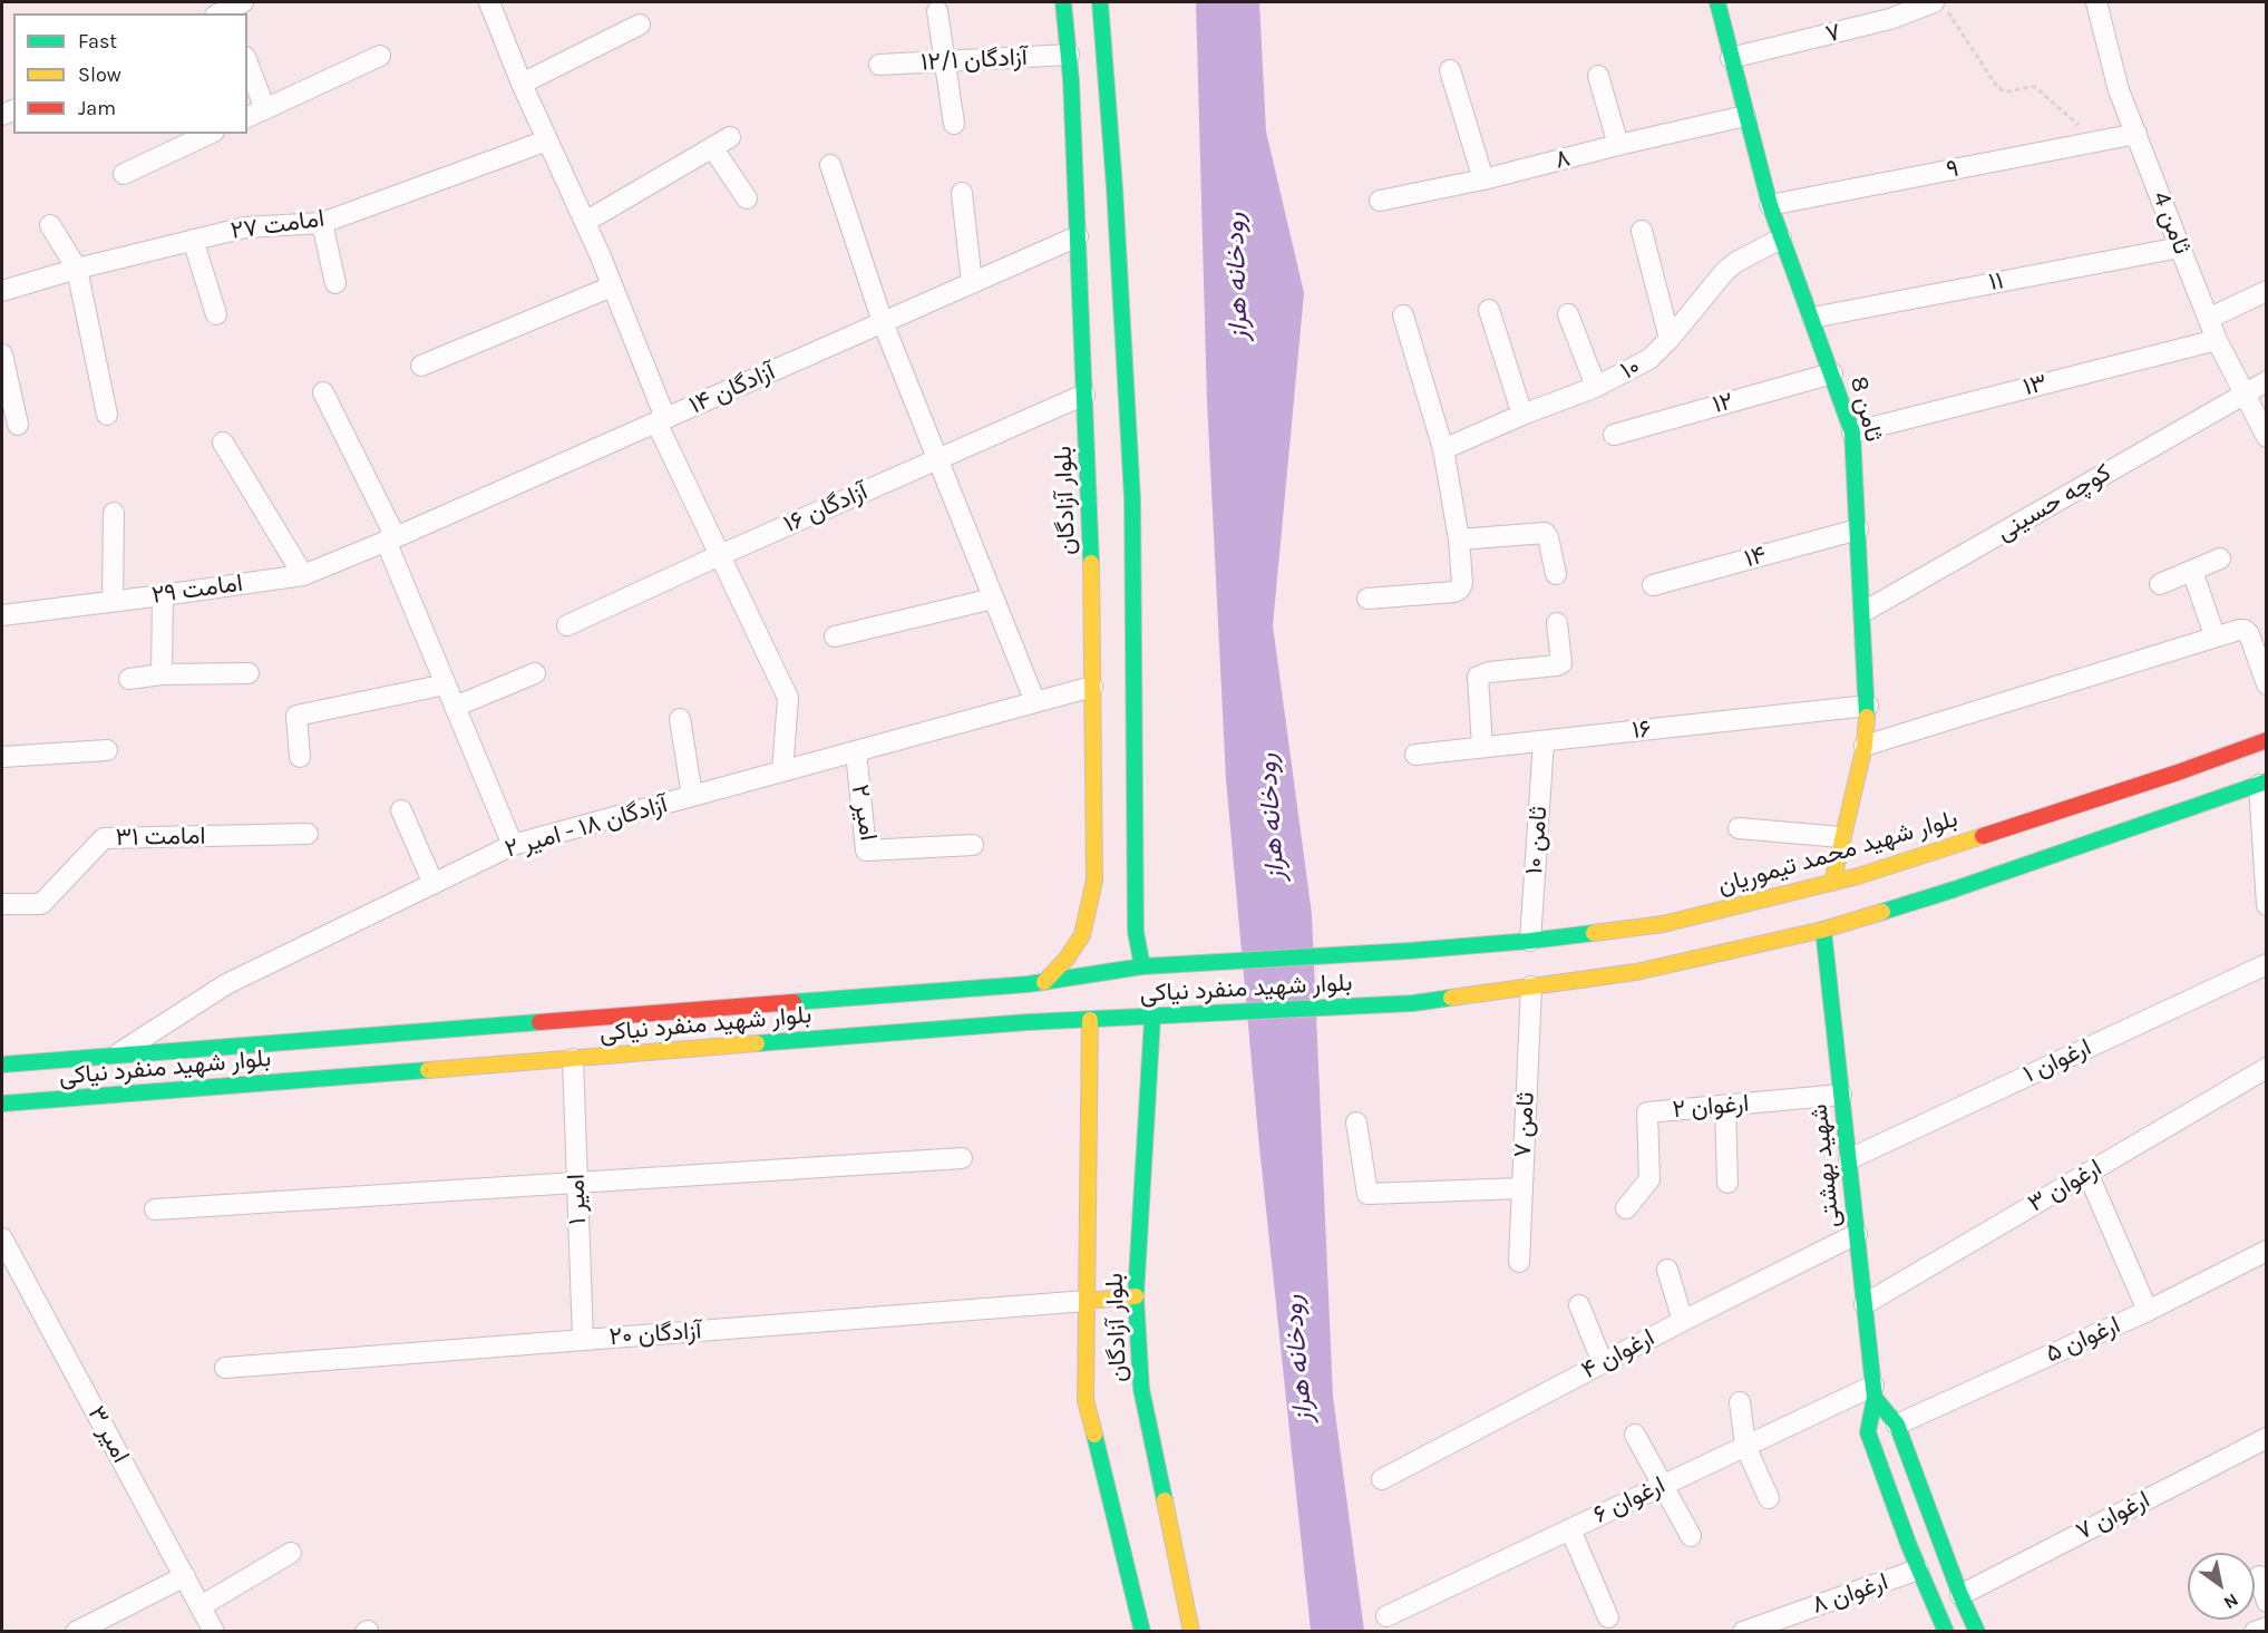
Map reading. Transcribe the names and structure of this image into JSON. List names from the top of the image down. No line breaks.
{"streets":{"main road":["ثامن 8","بلوار آزادگان","بلوار شهید محمد تیموریان","بلوار شهید منفرد نیاکی","شهید بهشتی"],"street":["۷","آزادگان ۱۲/۱","۸","۹","ثامن 4","امامت ۲۷","۱۱","۱۰","۱۳","آزادگان ۱۴","۱۲","کوچه حسینی","آزادگان ۱۶","۱۴","امامت ۲۹","۱۶","امیر ۲","آزادگان ۱۸ - امیر ۲","امامت ۳۱","ثامن ۱۰","ارغوان ۱","ارغوان ۲","ثامن ۷","ارغوان ۳","امیر ۱","آزادگان ۲۰","ارغوان ۵","ارغوان ۴","امیر ۳","ارغوان ۶","ارغوان ۷","ارغوان ۸"]},"crossings":[["۷","ثامن 8"],["آزادگان ۱۲/۱","بلوار آزادگان"],["۸","ثامن 8"],["۹","ثامن 4"],["۹","ثامن 8"],["ثامن 4","۱۱"],["ثامن 4","۱۳"],["ثامن 4","کوچه حسینی"],["۱۱","ثامن 8"],["۱۰","ثامن 8"],["۱۳","ثامن 8"],["آزادگان ۱۴","بلوار آزادگان"],["آزادگان ۱۴","امامت ۲۹"],["۱۲","ثامن 8"],["ثامن 8","کوچه حسینی"],["ثامن 8","۱۴"],["ثامن 8","۱۶"],["ثامن 8","بلوار شهید محمد تیموریان"],["بلوار آزادگان","آزادگان ۱۶"],["بلوار آزادگان","آزادگان ۱۸ - امیر ۲"],["بلوار آزادگان","بلوار شهید منفرد نیاکی"],["بلوار آزادگان","آزادگان ۲۰"],["۱۶","ثامن ۱۰"],["امیر ۲","آزادگان ۱۸ - امیر ۲"],["آزادگان ۱۸ - امیر ۲","بلوار شهید منفرد نیاکی"],["ثامن ۱۰","بلوار شهید محمد تیموریان"],["بلوار شهید محمد تیموریان","بلوار شهید منفرد نیاکی"],["بلوار شهید منفرد نیاکی","ثامن ۷"],["بلوار شهید منفرد نیاکی","امیر ۱"],["ارغوان ۱","شهید بهشتی"],["ارغوان ۲","شهید بهشتی"],["شهید بهشتی","ارغوان ۳"],["شهید بهشتی","ارغوان ۴"],["شهید بهشتی","ارغوان ۶"],["شهید بهشتی","ارغوان ۸"],["امیر ۱","آزادگان ۲۰"]],"water":["رودخانه هراز"],"legend":["Fast","Slow","Jam"],"north":"bottom right"}
